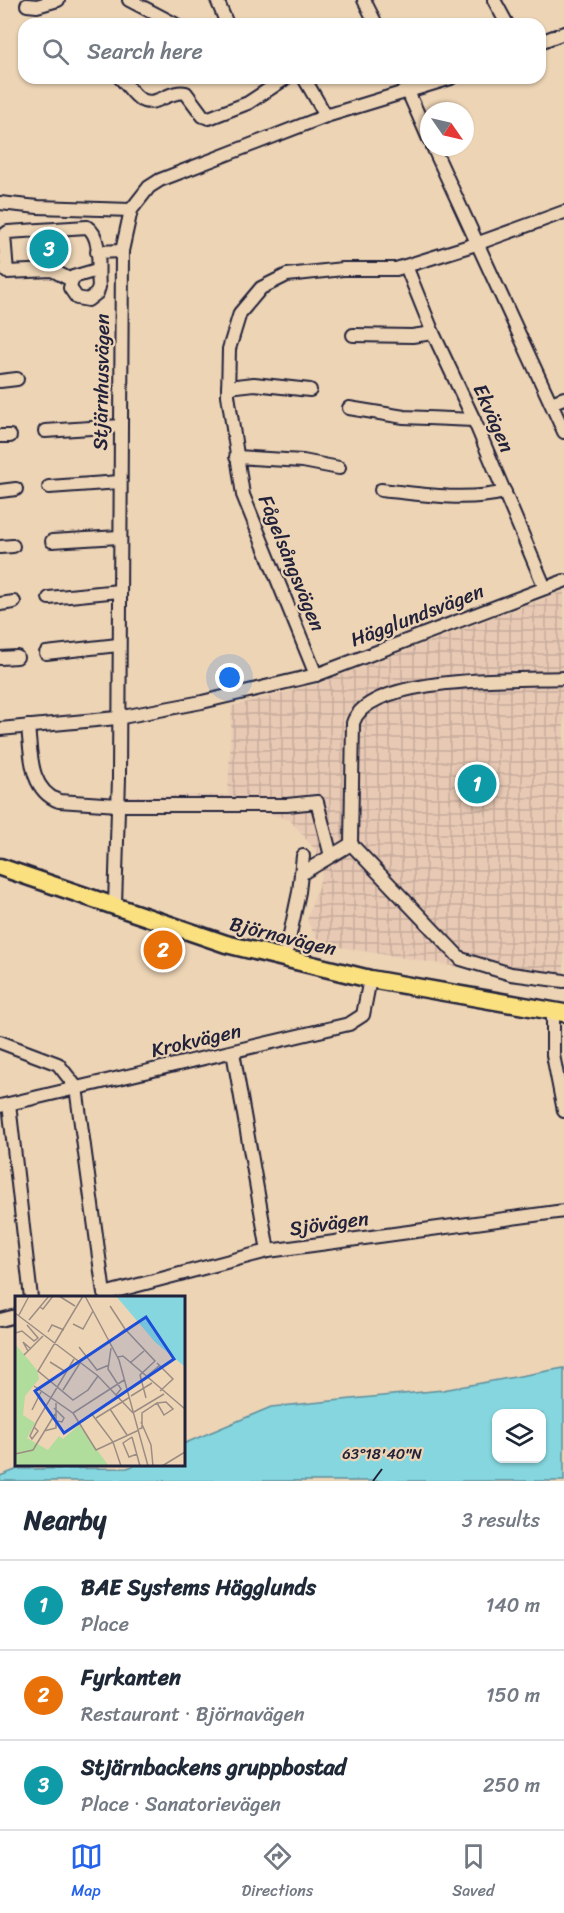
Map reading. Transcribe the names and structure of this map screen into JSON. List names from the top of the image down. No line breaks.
{"streets":{"main road":["Björnavägen"],"street":["Stjärnhusvägen","Ekvägen","Fågelsångsvägen","Hägglundsvägen","Krokvägen","Sjövägen"]},"crossings":[["Stjärnhusvägen","Hägglundsvägen"],["Stjärnhusvägen","Björnavägen"],["Ekvägen","Fågelsångsvägen"],["Ekvägen","Hägglundsvägen"],["Fågelsångsvägen","Hägglundsvägen"],["Björnavägen","Krokvägen"],["Krokvägen","Sjövägen"]],"north":"bottom right","page":{"search":"Search here","pins":["3","1","2"],"heading":["Nearby","3 results"],"list":[{"mark":"1","name":"BAE Systems Hägglunds","note":"Place","value":"140 m"},{"mark":"2","name":"Fyrkanten","note":"Restaurant · Björnavägen","value":"150 m"},{"mark":"3","name":"Stjärnbackens gruppbostad","note":"Place · Sanatorievägen","value":"250 m"}],"nav":["Map","Directions","Saved"]},"coordinates":["63°18'40\"N"]}
